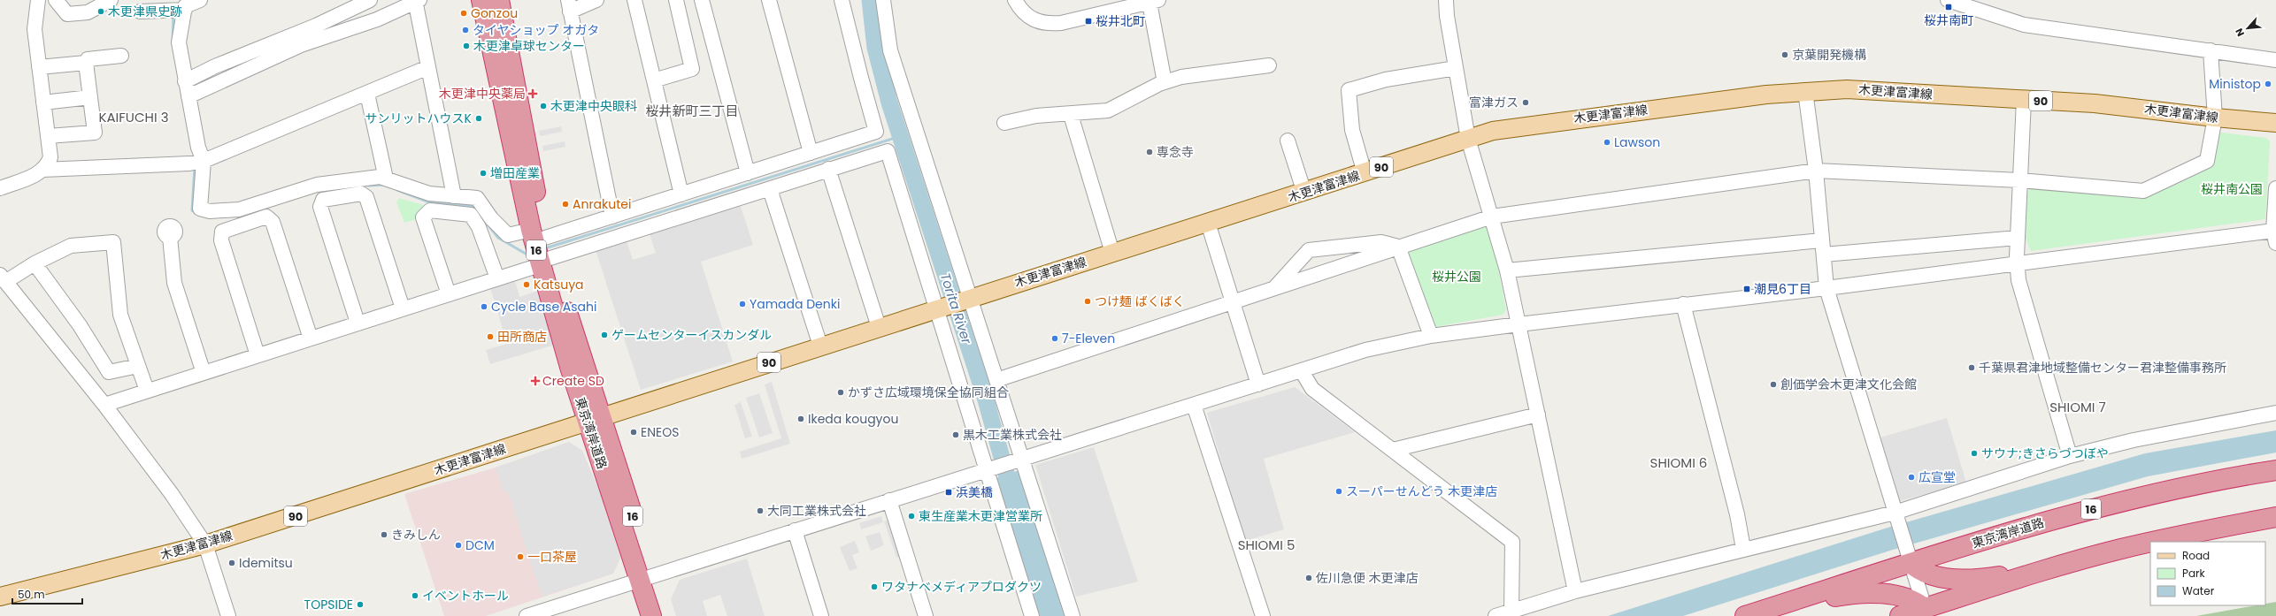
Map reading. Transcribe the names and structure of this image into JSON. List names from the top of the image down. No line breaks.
{"streets":{"highway":["16","東京湾岸道路"],"main road":["木更津富津線","90"]},"crossings":[["木更津富津線","90"],["木更津富津線","東京湾岸道路"]],"districts":["桜井新町三丁目","KAIFUCHI 3","SHIOMI 7","SHIOMI 6","SHIOMI 5"],"water":["Torita River"],"parks":["桜井南公園","桜井公園"],"places":{"transit":["桜井南町","桜井北町","潮見6丁目","浜美橋"],"other":["木更津県史跡","Gonzou","タイヤショップ オガタ","木更津卓球センター","京葉開発機構","Ministop","富津ガス","木更津中央眼科","サンリットハウスK","Lawson","専念寺","増田産業","Anrakutei","Katsuya","つけ麺 ばくばく","Yamada Denki","Cycle Base Asahi","ゲームセンターイスカンダル","田所商店","7-Eleven","千葉県君津地域整備センター君津整備事務所","創価学会木更津文化会館","かずさ広域環境保全協同組合","Ikeda kougyou","ENEOS","黒木工業株式会社","サウナ;きさらづつぼや","広宣堂","スーパーせんどう 木更津店","大同工業株式会社","東生産業木更津営業所","きみしん","DCM","一口茶屋","Idemitsu","佐川急便 木更津店","ワタナベメディアプロダクツ","イベントホール","TOPSIDE"],"health":["木更津中央薬局","Create SD"]},"legend":["Road","Park","Water"],"scale_bar":"50 m","north":"bottom left"}
